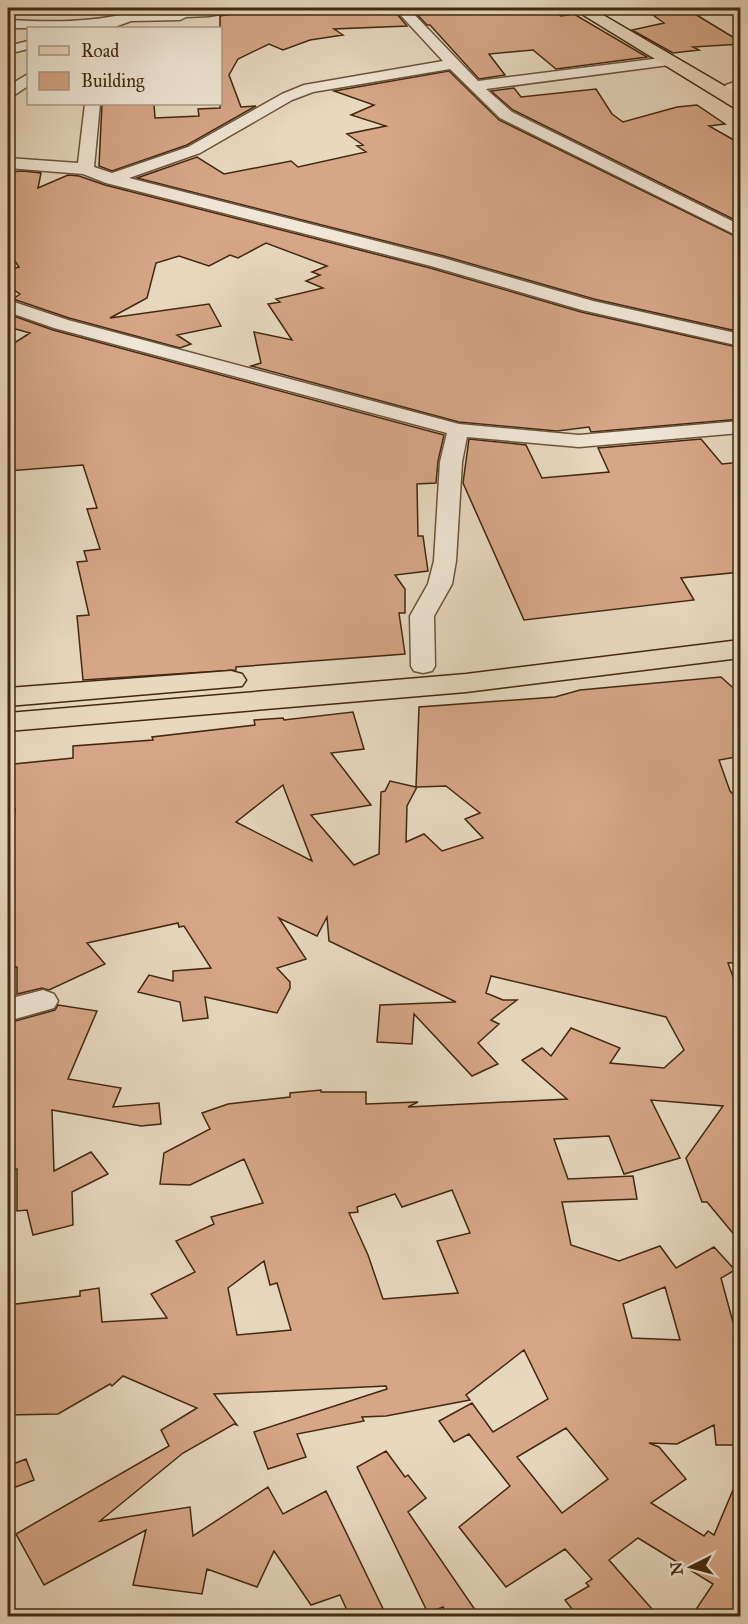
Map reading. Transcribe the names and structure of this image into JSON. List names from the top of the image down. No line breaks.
{"legend":["Road","Building"],"north":"left"}
